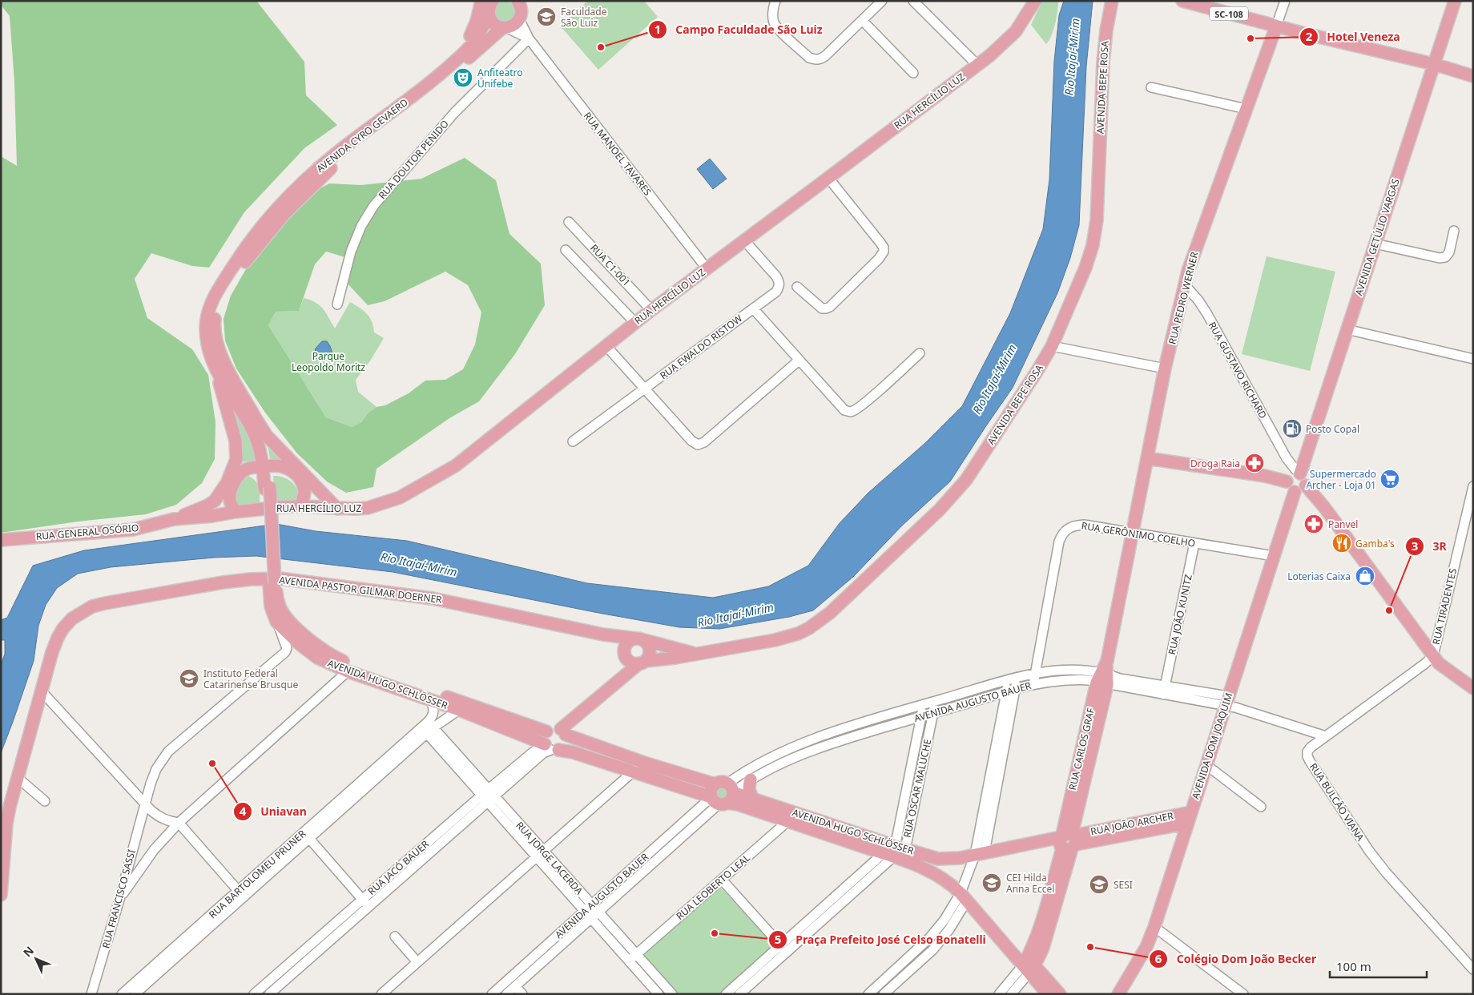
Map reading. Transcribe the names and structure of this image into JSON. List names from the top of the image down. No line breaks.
{"streets":{"main road":["SC-108","AVENIDA BEPE ROSA","RUA HERCÍLIO LUZ","AVENIDA CYRO GEVAERD","AVENIDA GETÚLIO VARGAS","RUA PEDRO WERNER","RUA GENERAL OSÓRIO","AVENIDA PASTOR GILMAR DOERNER","AVENIDA HUGO SCHLÖSSER","AVENIDA DOM JOAQUIM","RUA CARLOS GRAF","RUA JOÃO ARCHER"],"street":["RUA MANOEL TAVARES","RUA DOUTOR PENIDO","RUA C1-001","RUA EWALDO RISTOW","RUA GUSTAVO RICHARD","RUA GERÔNIMO COELHO","RUA TIRADENTES","RUA JOÃO KUNITZ","AVENIDA AUGUSTO BAUER","RUA OSCAR MALUCHE","RUA BULCÃO VIANA","RUA JORGE LACERDA","RUA JACÓ BAUER","RUA BARTOLOMEU PRUNER","RUA LEOBERTO LEAL","RUA FRANCISCO SASSI"]},"crossings":[["SC-108","AVENIDA GETÚLIO VARGAS"],["SC-108","RUA PEDRO WERNER"],["AVENIDA BEPE ROSA","AVENIDA PASTOR GILMAR DOERNER"],["RUA HERCÍLIO LUZ","RUA MANOEL TAVARES"],["RUA HERCÍLIO LUZ","RUA C1-001"],["RUA HERCÍLIO LUZ","RUA EWALDO RISTOW"],["AVENIDA CYRO GEVAERD","RUA MANOEL TAVARES"],["AVENIDA CYRO GEVAERD","AVENIDA HUGO SCHLÖSSER"],["RUA MANOEL TAVARES","RUA DOUTOR PENIDO"],["AVENIDA GETÚLIO VARGAS","RUA GUSTAVO RICHARD"],["AVENIDA GETÚLIO VARGAS","AVENIDA DOM JOAQUIM"],["RUA PEDRO WERNER","RUA GUSTAVO RICHARD"],["RUA PEDRO WERNER","RUA GERÔNIMO COELHO"],["RUA PEDRO WERNER","RUA CARLOS GRAF"],["RUA GUSTAVO RICHARD","AVENIDA DOM JOAQUIM"],["RUA GERÔNIMO COELHO","RUA JOÃO KUNITZ"],["RUA GERÔNIMO COELHO","AVENIDA AUGUSTO BAUER"],["RUA GERÔNIMO COELHO","AVENIDA DOM JOAQUIM"],["RUA GERÔNIMO COELHO","RUA CARLOS GRAF"],["RUA TIRADENTES","RUA BULCÃO VIANA"],["RUA JOÃO KUNITZ","AVENIDA AUGUSTO BAUER"],["AVENIDA HUGO SCHLÖSSER","AVENIDA AUGUSTO BAUER"],["AVENIDA HUGO SCHLÖSSER","RUA CARLOS GRAF"],["AVENIDA HUGO SCHLÖSSER","RUA OSCAR MALUCHE"],["AVENIDA HUGO SCHLÖSSER","RUA JOÃO ARCHER"],["AVENIDA HUGO SCHLÖSSER","RUA JACÓ BAUER"],["AVENIDA HUGO SCHLÖSSER","RUA BARTOLOMEU PRUNER"],["AVENIDA HUGO SCHLÖSSER","RUA LEOBERTO LEAL"],["AVENIDA HUGO SCHLÖSSER","RUA FRANCISCO SASSI"],["AVENIDA AUGUSTO BAUER","AVENIDA DOM JOAQUIM"],["AVENIDA AUGUSTO BAUER","RUA CARLOS GRAF"],["AVENIDA AUGUSTO BAUER","RUA OSCAR MALUCHE"],["AVENIDA AUGUSTO BAUER","RUA BULCÃO VIANA"],["AVENIDA AUGUSTO BAUER","RUA JORGE LACERDA"],["AVENIDA DOM JOAQUIM","RUA JOÃO ARCHER"],["RUA CARLOS GRAF","RUA JOÃO ARCHER"],["RUA JORGE LACERDA","RUA JACÓ BAUER"],["RUA JORGE LACERDA","RUA BARTOLOMEU PRUNER"],["RUA JORGE LACERDA","RUA LEOBERTO LEAL"]],"water":["Rio Itajaí-Mirim"],"parks":["Parque Leopoldo Moritz"],"places":{"school or university":["Faculdade São Luiz","Instituto Federal Catarinense Brusque","CEI Hilda Anna Eccel","SESI"],"other":["Hotel Veneza","Campo Faculdade São Luiz","3R","Uniavan","Praça Prefeito José Celso Bonatelli","Colégio Dom João Becker"],"theatre":["Anfiteatro Unifebe"],"fuel station":["Posto Copal"],"pharmacy":["Droga Raia","Panvel"],"supermarket":["Supermercado Archer - Loja 01"],"restaurant":["Gamba's"],"shop":["Loterias Caixa"]},"scale_bar":"100 m","north":"top left"}
